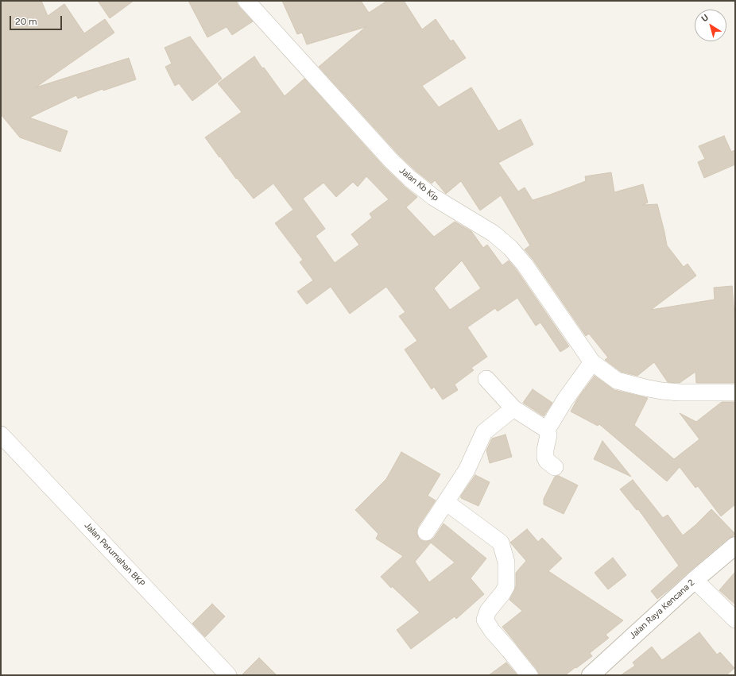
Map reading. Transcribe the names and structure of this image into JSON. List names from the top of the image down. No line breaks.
{"streets":{"street":["Jalan Kb Kip","Jalan Perumahan BKP","Jalan Raya Kencana 2"]},"scale_bar":"20 m","north":"top left"}
